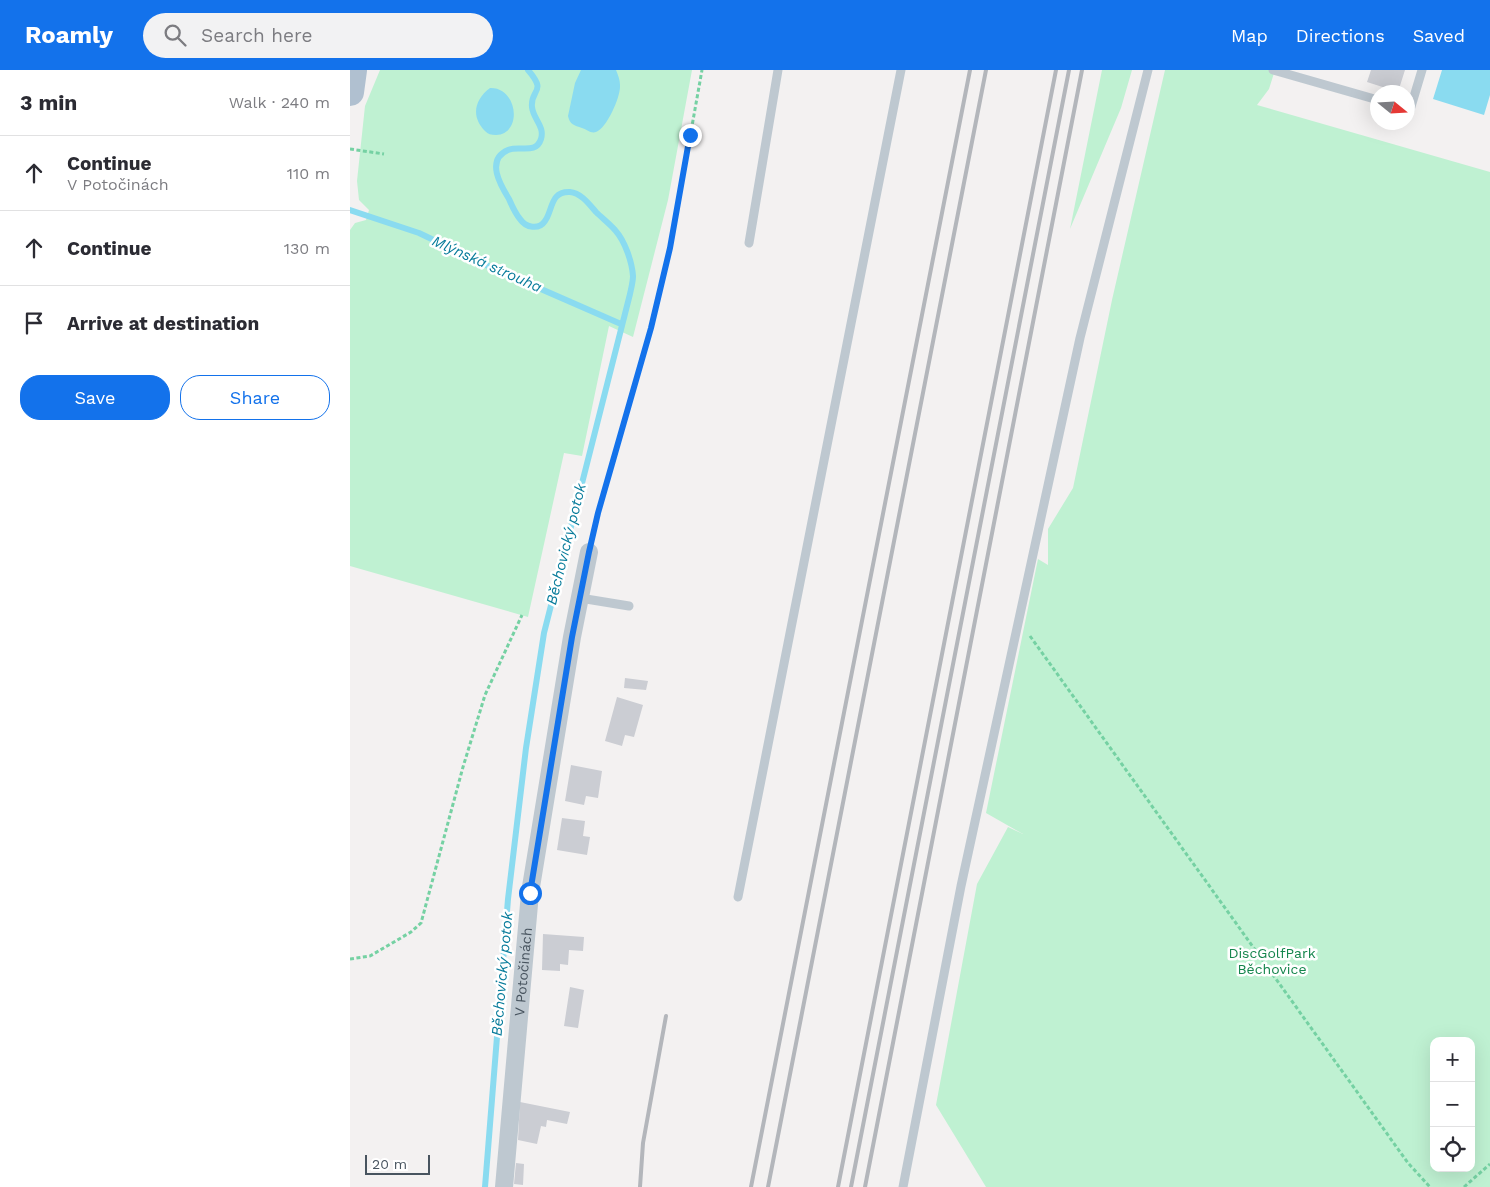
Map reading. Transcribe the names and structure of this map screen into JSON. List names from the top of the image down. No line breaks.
{"streets":{"street":["V Potočinách"]},"water":["Mlýnská strouha","Běchovický potok"],"parks":["DiscGolfPark Běchovice"],"scale_bar":"20 m","north":"right","page":{"header":"Roamly","search":"Search here","nav":["Map","Directions","Saved"],"heading":["3 min","Walk · 240 m"],"list":[["Continue","V Potočinách","110 m"],["Continue","130 m"],"Arrive at destination"],"buttons":["Save","Share"],"map_buttons":["+","−"],"scale":"20 m"}}
